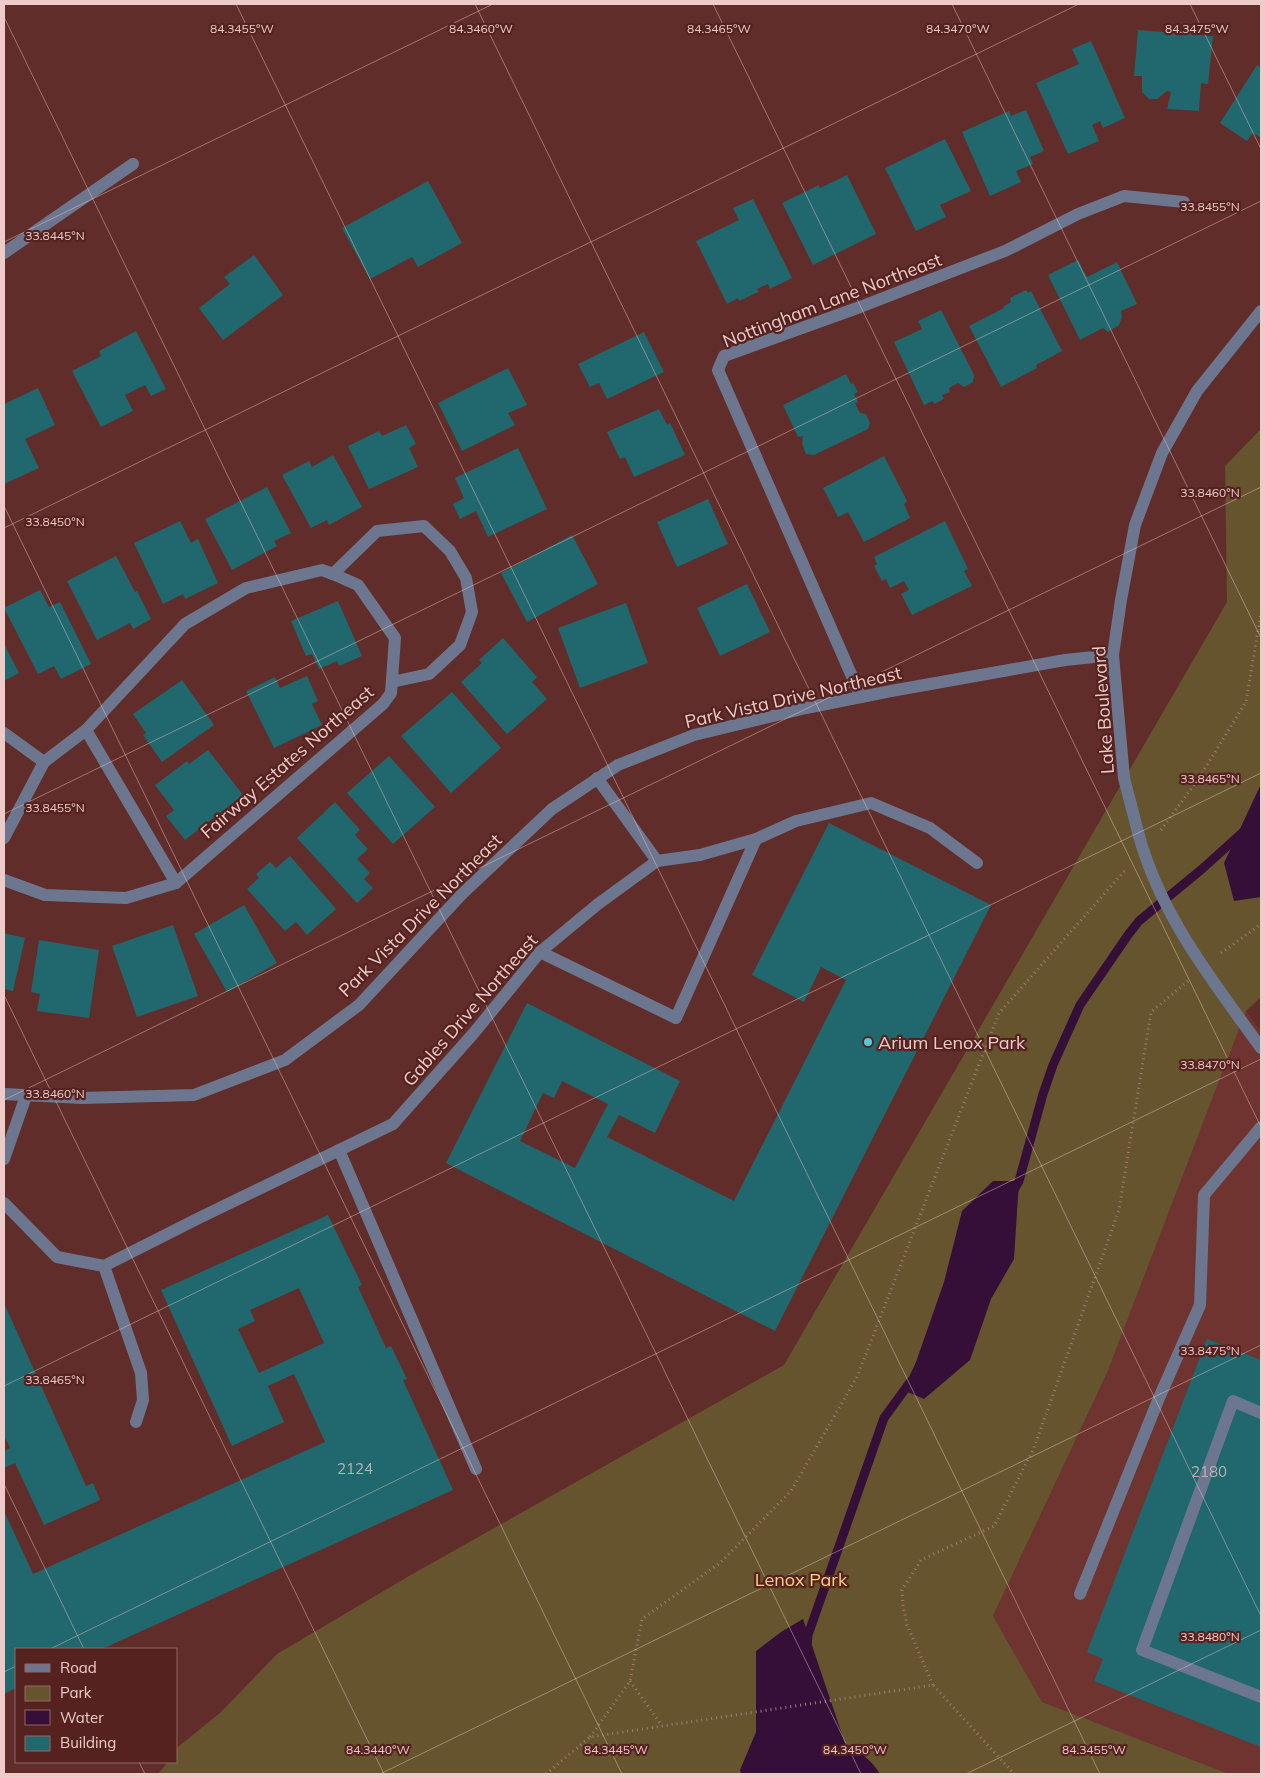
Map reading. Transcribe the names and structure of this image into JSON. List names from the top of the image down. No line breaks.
{"streets":{"street":["Nottingham Lane Northeast","Park Vista Drive Northeast","Lake Boulevard","Fairway Estates Northeast","Gables Drive Northeast"]},"crossings":[["Nottingham Lane Northeast","Park Vista Drive Northeast"],["Park Vista Drive Northeast","Lake Boulevard"]],"parks":["Lenox Park"],"places":["Arium Lenox Park"],"house_numbers":["2124","2180"],"legend":["Road","Park","Water","Building"],"coordinates":["84.3455°W","84.3460°W","84.3465°W","84.3470°W","84.3475°W","33.8455°N","33.8445°N","33.8460°N","33.8450°N","33.8465°N","33.8470°N","33.8475°N","33.8480°N","84.3440°W","84.3445°W","84.3450°W"]}
